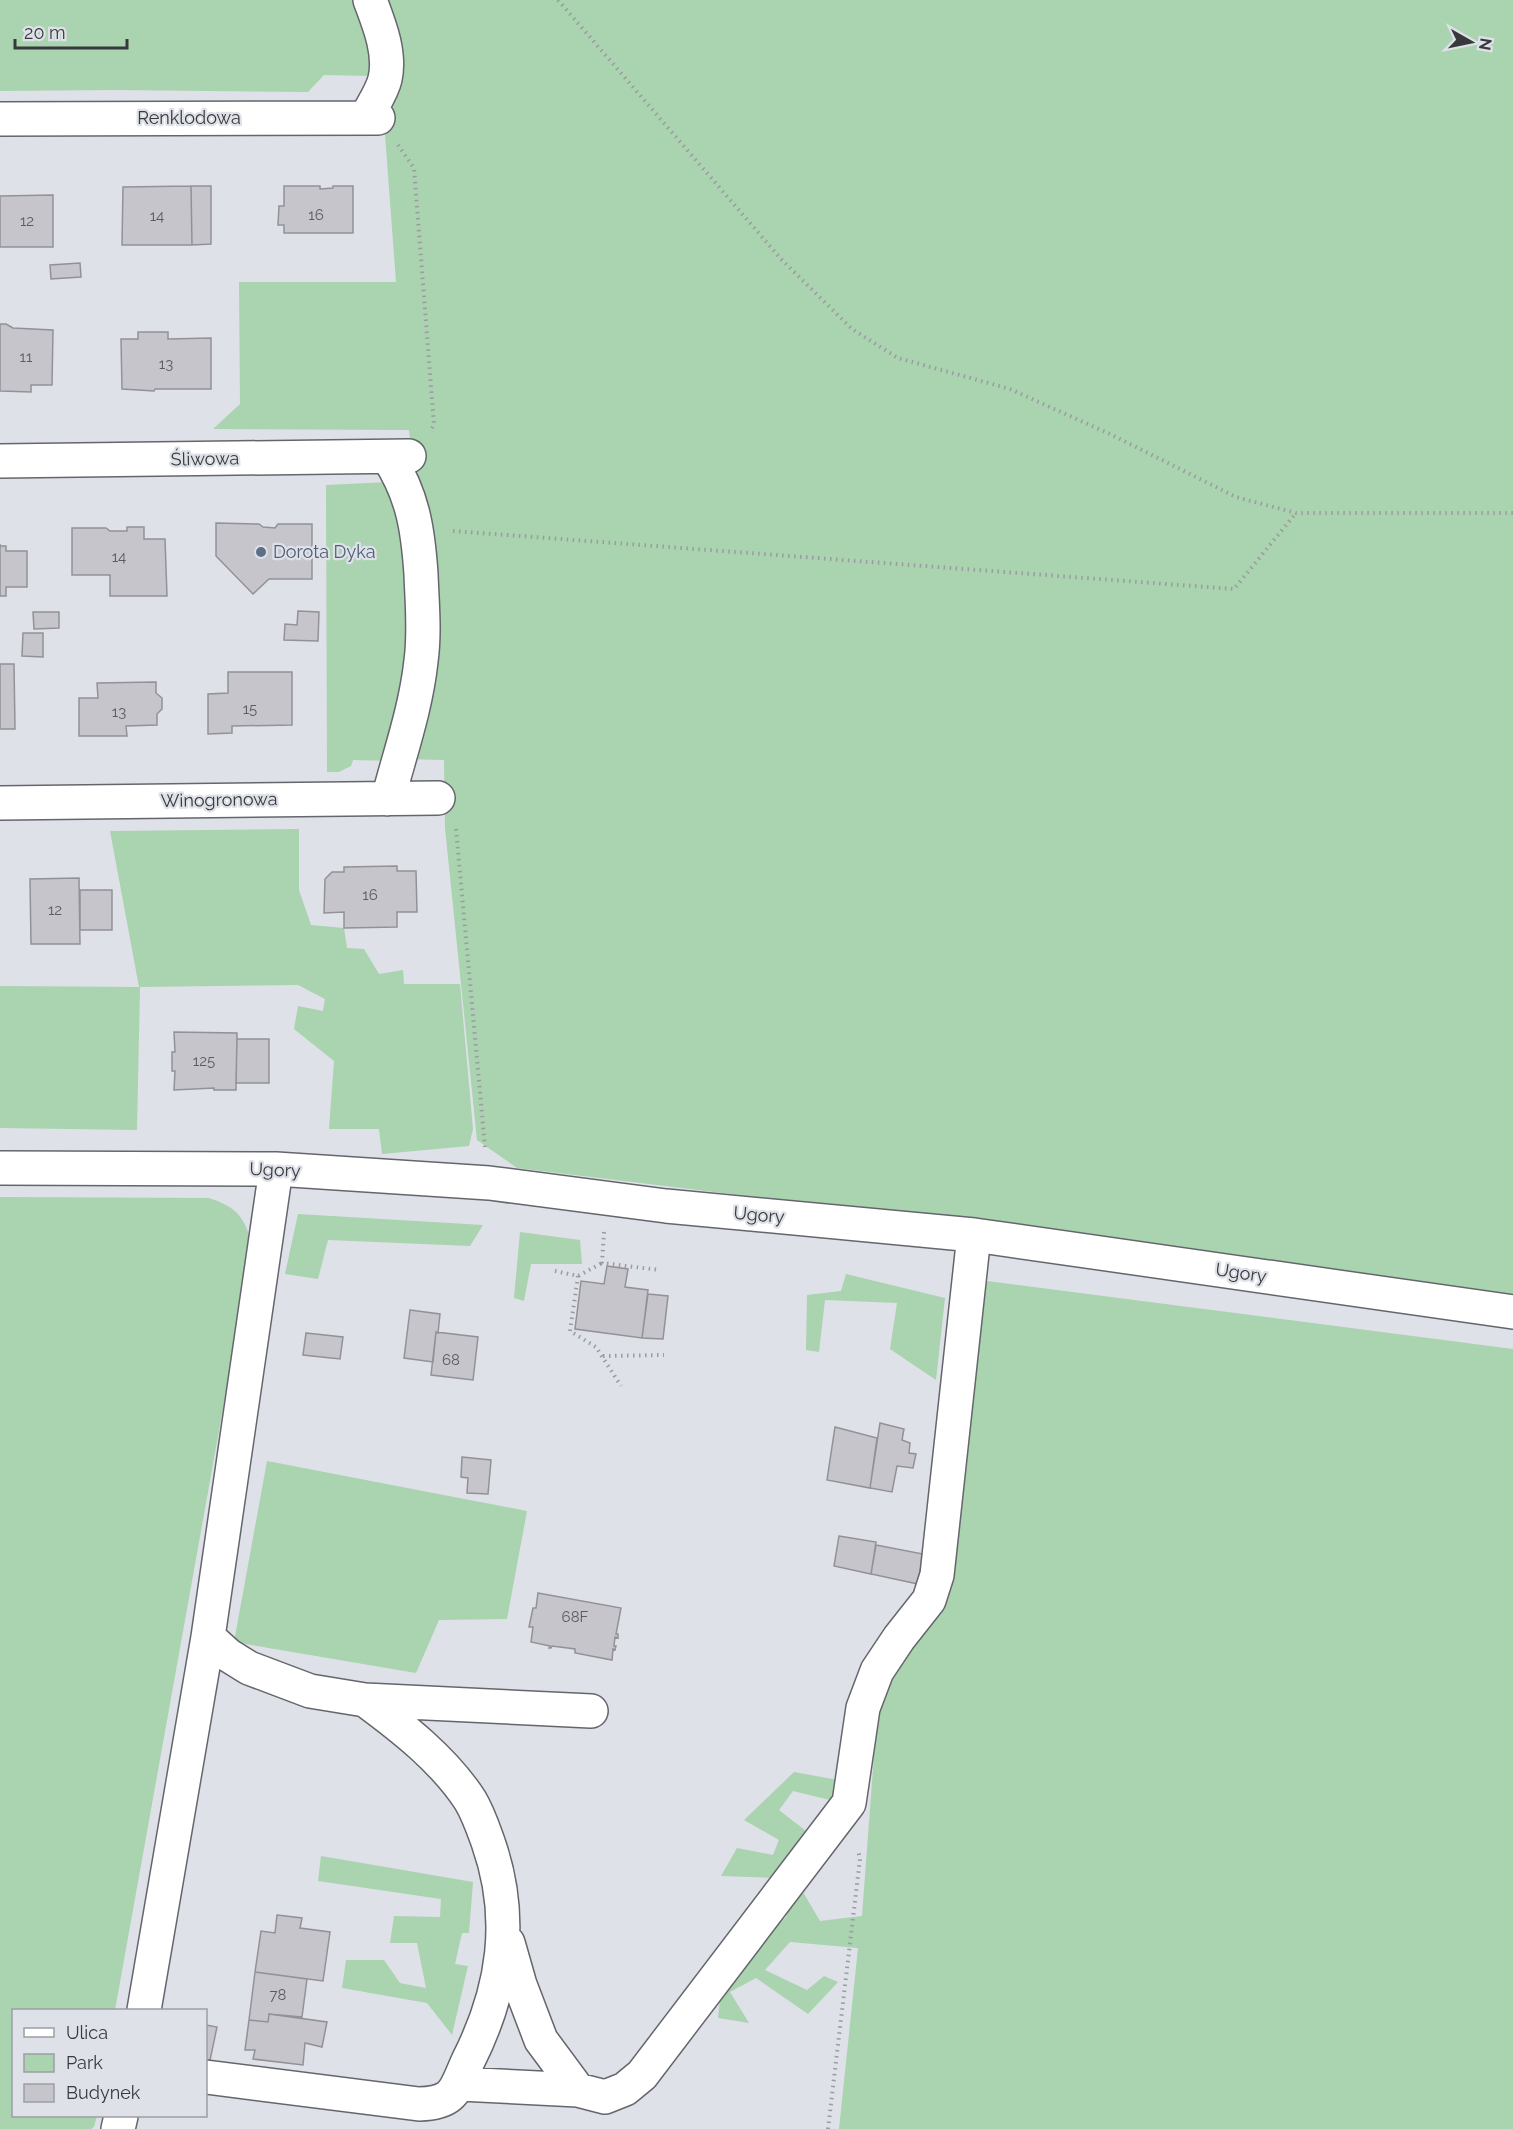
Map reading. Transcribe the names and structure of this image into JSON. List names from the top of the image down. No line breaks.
{"streets":{"street":["Renklodowa","Śliwowa","Winogronowa","Ugory"]},"places":["Dorota Dyka"],"house_numbers":["16","14","12","11","13","14","15","13","16","12","125","68","68F","78"],"legend":["Ulica","Park","Budynek"],"scale_bar":"20 m","north":"right"}
